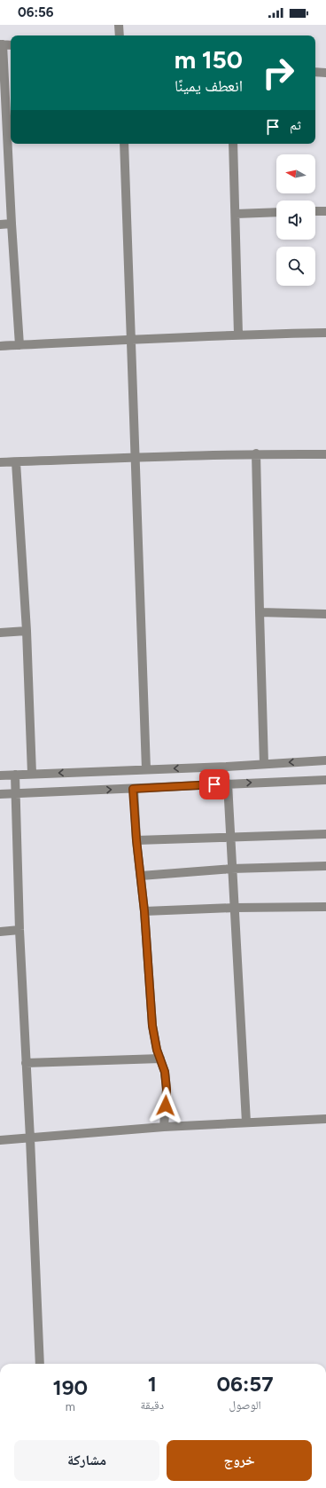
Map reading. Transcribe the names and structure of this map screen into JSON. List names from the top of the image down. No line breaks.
{"north":"left","page":{"status":"06:56","turn":["150 m","انعطف يمينًا"],"then":"ثم","eta":["06:57","الوصول","1","دقيقة","190","m"],"buttons":["خروج","مشاركة"]}}
